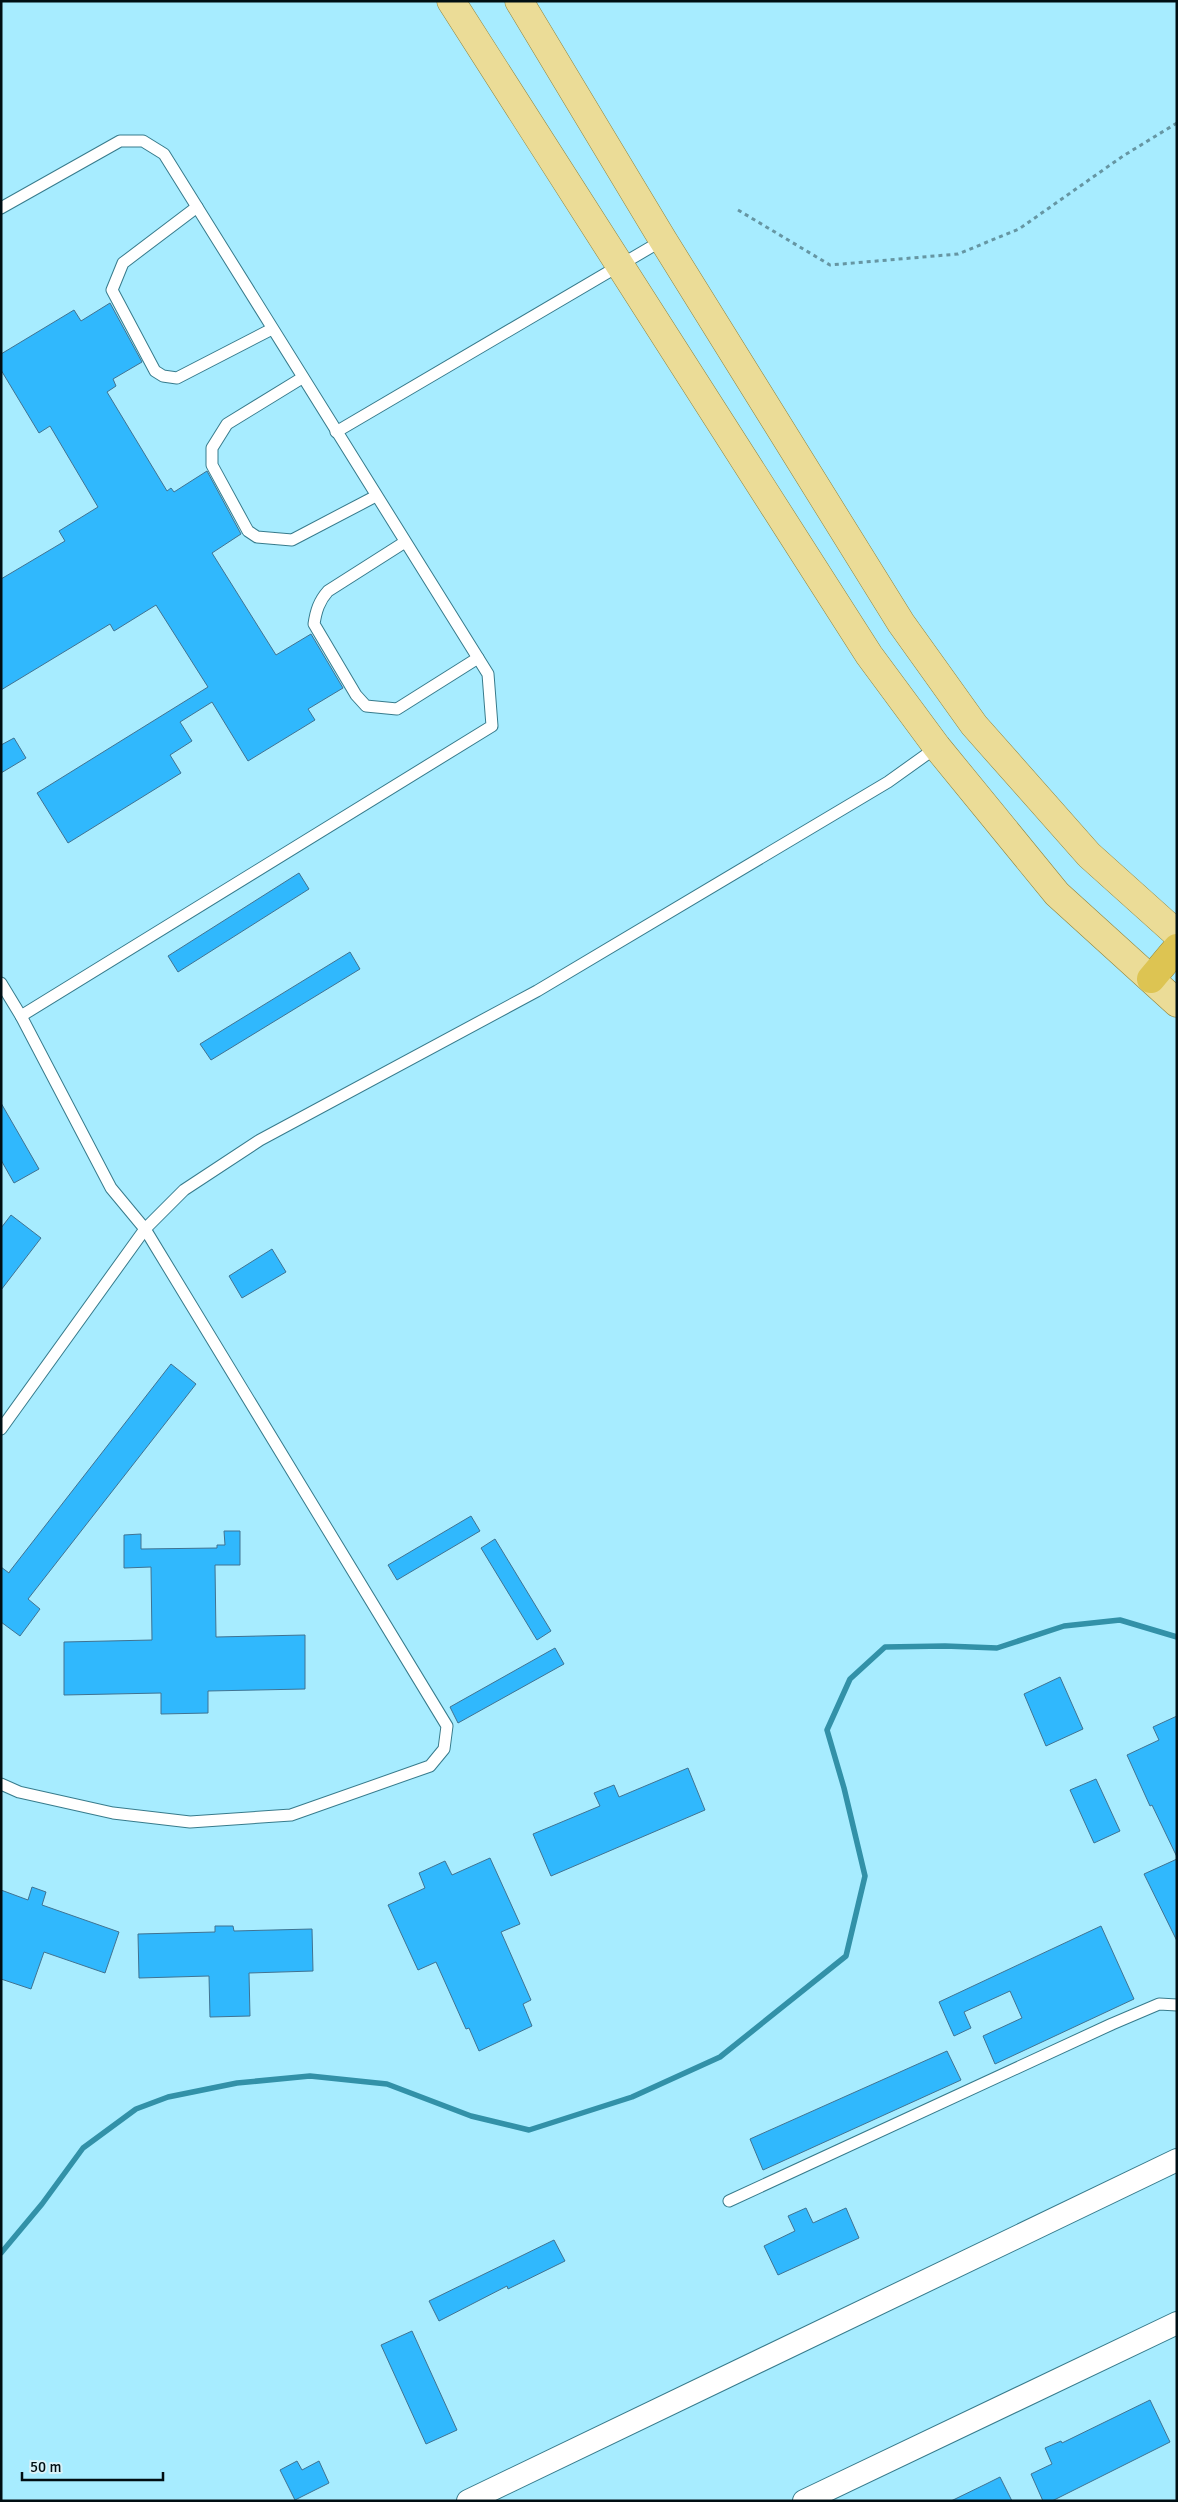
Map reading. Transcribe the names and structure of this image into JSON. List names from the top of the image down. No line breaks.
{"scale_bar":"50 m"}
